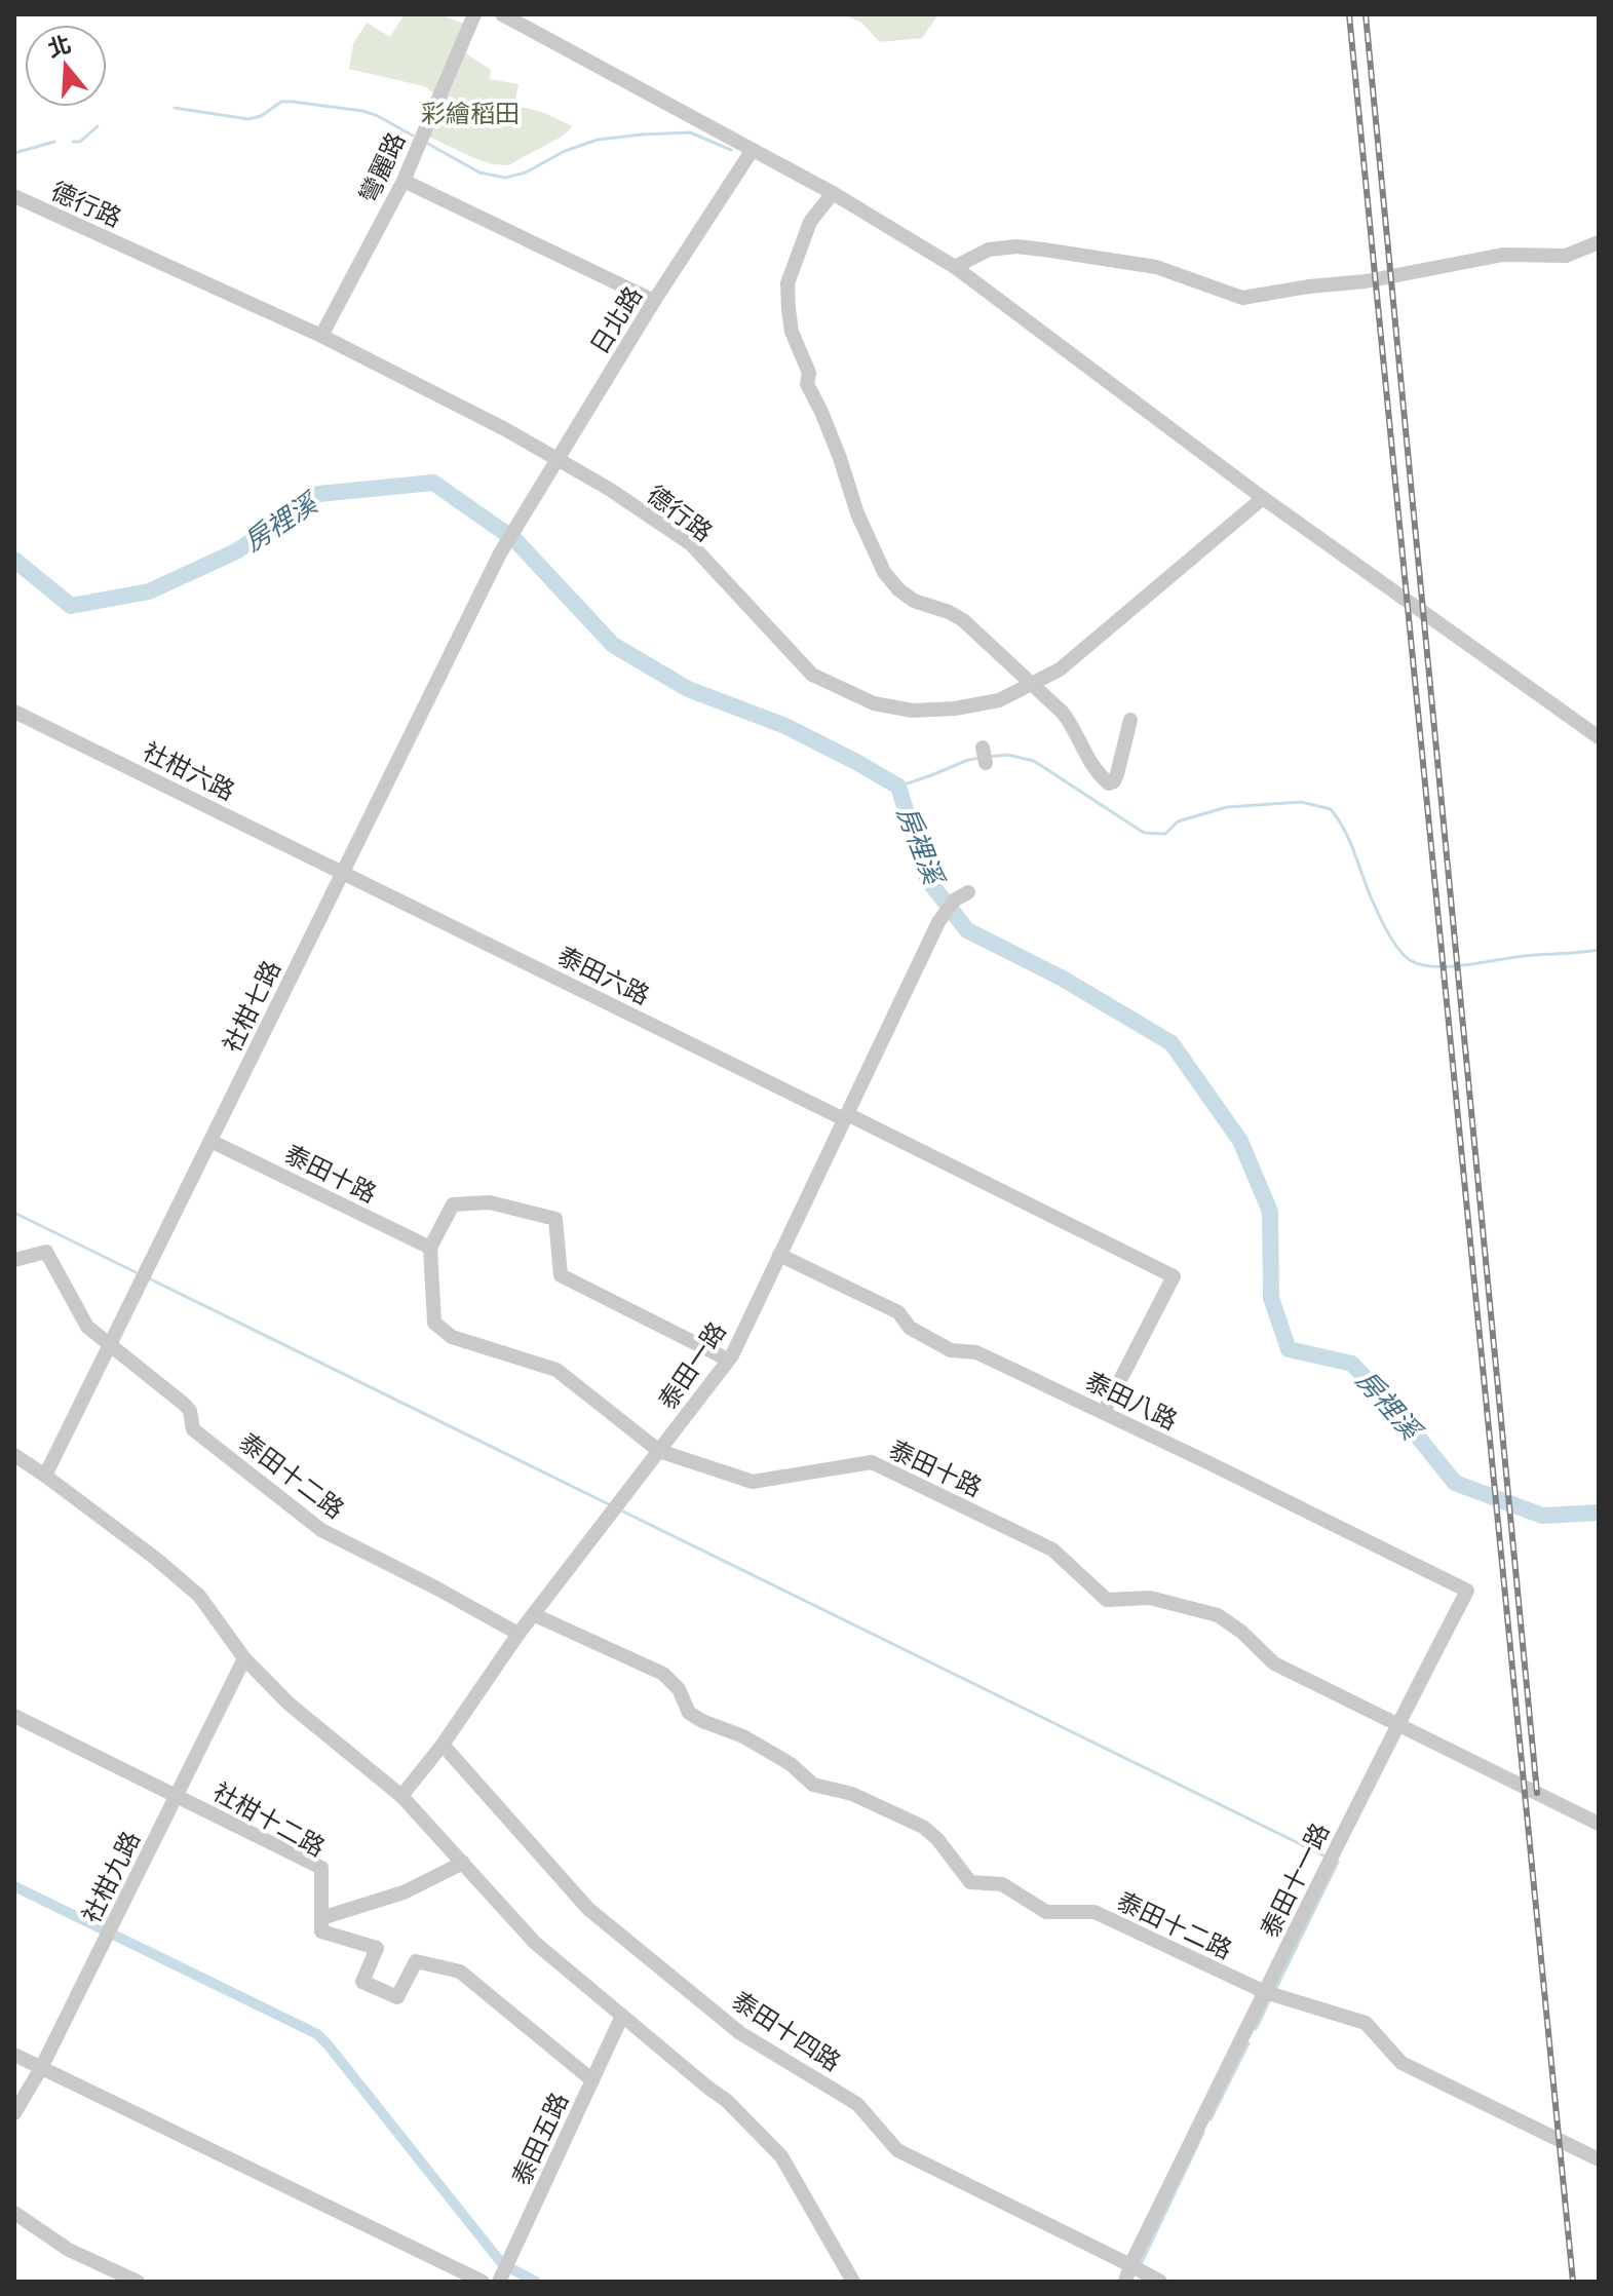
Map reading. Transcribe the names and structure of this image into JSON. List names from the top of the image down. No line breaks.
{"streets":{"street":["彎麗路","德行路","日北路","社柑六路","泰田六路","社柑七路","泰田十路","泰田一路","泰田八路","泰田十二路","社柑十二路","社柑九路","泰田十一路","泰田十四路","泰田五路"]},"crossings":[["彎麗路","德行路"],["德行路","日北路"],["日北路","社柑七路"],["社柑六路","泰田六路"],["社柑六路","社柑七路"],["泰田六路","社柑七路"],["泰田六路","泰田一路"],["泰田六路","泰田八路"],["社柑七路","泰田十路"],["社柑七路","泰田十二路"],["泰田十路","泰田一路"],["泰田十路","泰田十一路"],["泰田一路","泰田八路"],["泰田一路","泰田十二路"],["泰田一路","泰田十四路"],["泰田八路","泰田十一路"],["泰田十二路","泰田十一路"],["社柑十二路","社柑九路"],["泰田十一路","泰田十四路"]],"water":["房裡溪"],"parks":["彩繪稻田"],"north":"top"}
